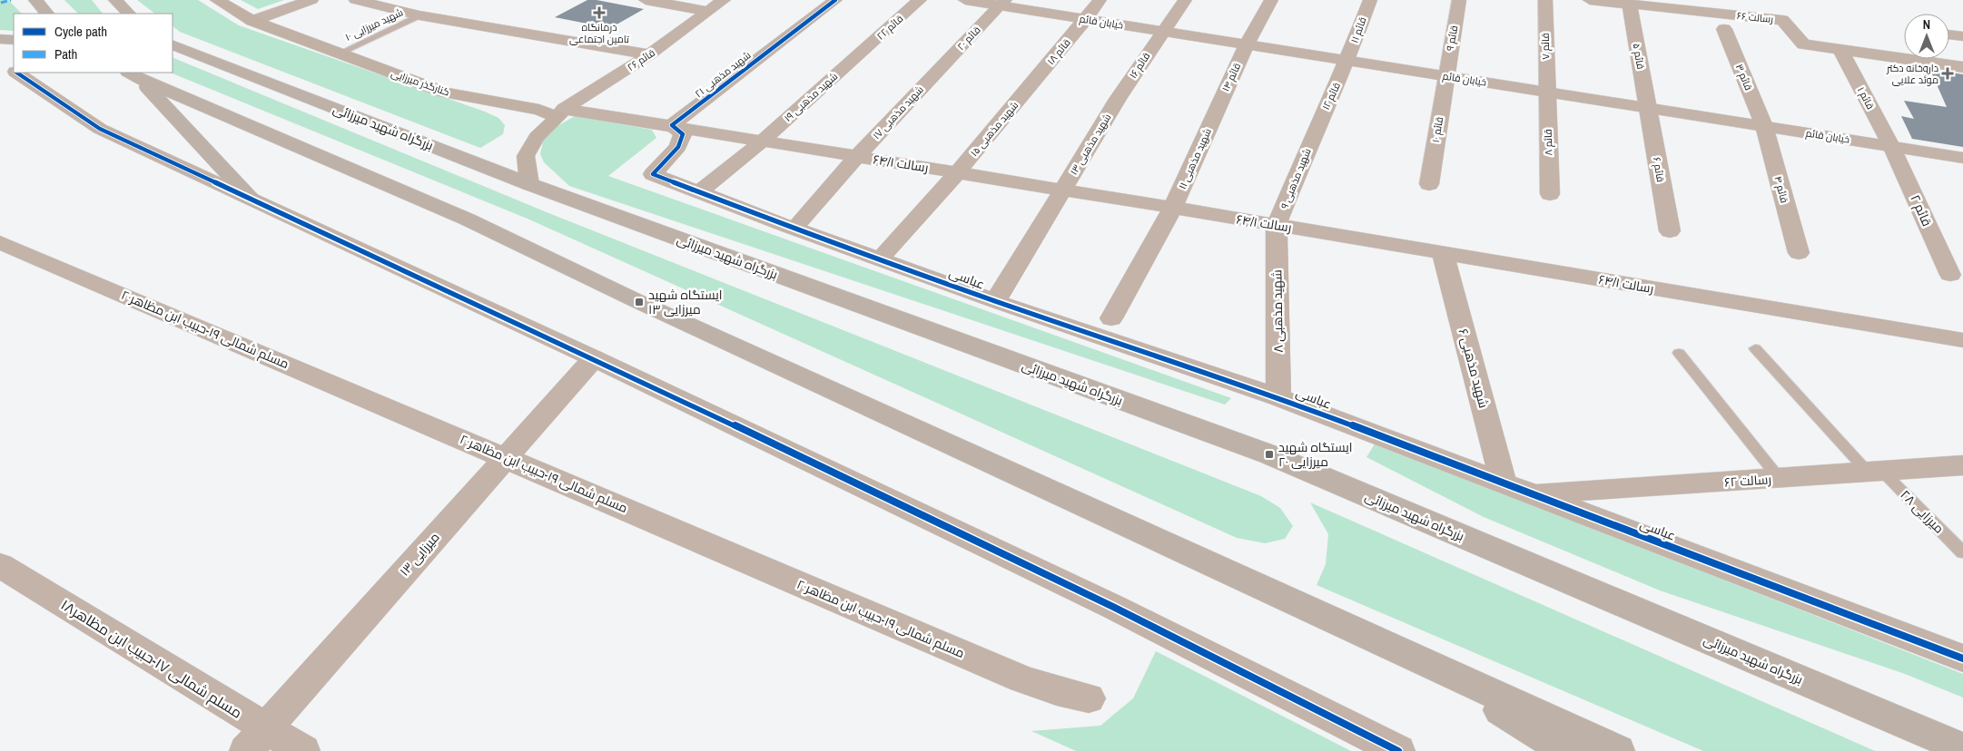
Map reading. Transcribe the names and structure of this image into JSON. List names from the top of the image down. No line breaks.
{"streets":{"highway":["بزرگراه شهید میرزائی"],"main road":["کنارگذر میرزایی"],"street":["رسالت ۶۶","خیابان قائم","قائم ۲۲","قائم ۱۱","قائم ۲۰","قائم ۹","قائم ۷","قائم ۱۸","قائم ۵","قائم ۲۶","قائم ۱۶","شهید مذهبی ۲۱","قائم ۱۴","قائم ۳","قائم ۱۲","شهید مذهبی ۱۹","قائم ۱","شهید مذهبی ۱۷","شهید مذهبی ۱۵","قائم ۱۰","قائم ۸","شهید مذهبی ۱۳","شهید مذهبی ۱۱","رسالت ۶۴/۱","قائم ۶","شهید مذهبی ۹","قائم ۴","قائم ۲","عباسی","شهید مذهبی ۸","مسلم شمالی ۱۹-حبیب ابن مظاهر۲۰","شهید مذهبی ۶","رسالت ۶۲","میرزایی ۱۳","مسلم شمالی ۱۷-حبیب ابن مظاهر۱۸"],"lane":["شهید میرزایی ۱۰","میرزایی ۲۸"]},"crossings":[["رسالت ۶۶","قائم ۵"],["رسالت ۶۶","قائم ۱"],["خیابان قائم","قائم ۱۱"],["خیابان قائم","قائم ۲۰"],["خیابان قائم","قائم ۹"],["خیابان قائم","قائم ۷"],["خیابان قائم","قائم ۱۸"],["خیابان قائم","قائم ۵"],["خیابان قائم","قائم ۱۶"],["خیابان قائم","قائم ۱۴"],["خیابان قائم","قائم ۳"],["خیابان قائم","قائم ۱۲"],["خیابان قائم","قائم ۱"],["خیابان قائم","قائم ۱۰"],["خیابان قائم","قائم ۸"],["خیابان قائم","قائم ۶"],["خیابان قائم","قائم ۴"],["خیابان قائم","قائم ۲"],["شهید میرزایی ۱۰","کنارگذر میرزایی"],["قائم ۲۲","شهید مذهبی ۱۹"],["قائم ۱۱","قائم ۱۲"],["قائم ۲۰","شهید مذهبی ۱۷"],["قائم ۹","قائم ۱۰"],["قائم ۷","قائم ۸"],["قائم ۱۸","شهید مذهبی ۱۵"],["قائم ۵","قائم ۶"],["قائم ۲۶","کنارگذر میرزایی"],["قائم ۲۶","رسالت ۶۴/۱"],["قائم ۱۶","شهید مذهبی ۱۳"],["شهید مذهبی ۲۱","رسالت ۶۴/۱"],["شهید مذهبی ۲۱","عباسی"],["قائم ۱۴","شهید مذهبی ۱۱"],["قائم ۳","قائم ۴"],["کنارگذر میرزایی","رسالت ۶۴/۱"],["قائم ۱۲","شهید مذهبی ۹"],["شهید مذهبی ۱۹","رسالت ۶۴/۱"],["شهید مذهبی ۱۹","عباسی"],["قائم ۱","قائم ۲"],["شهید مذهبی ۱۷","رسالت ۶۴/۱"],["شهید مذهبی ۱۵","رسالت ۶۴/۱"],["شهید مذهبی ۱۵","عباسی"],["شهید مذهبی ۱۳","رسالت ۶۴/۱"],["شهید مذهبی ۱۳","عباسی"],["شهید مذهبی ۱۱","رسالت ۶۴/۱"],["رسالت ۶۴/۱","شهید مذهبی ۹"],["رسالت ۶۴/۱","عباسی"],["رسالت ۶۴/۱","شهید مذهبی ۸"],["رسالت ۶۴/۱","شهید مذهبی ۶"],["شهید مذهبی ۹","شهید مذهبی ۸"],["عباسی","شهید مذهبی ۸"],["عباسی","شهید مذهبی ۶"],["عباسی","رسالت ۶۲"],["مسلم شمالی ۱۹-حبیب ابن مظاهر۲۰","میرزایی ۱۳"],["رسالت ۶۲","میرزایی ۲۸"],["میرزایی ۱۳","مسلم شمالی ۱۷-حبیب ابن مظاهر۱۸"]],"places":{"health":["درمانگاه تامین اجتماعی","داروخانه دکتر موئد علایی"],"transit":["ایستگاه شهید میرزایی ۱۳","ایستگاه شهید میرزایی ۲۰"]},"legend":["Cycle path","Path"],"north":"top"}
